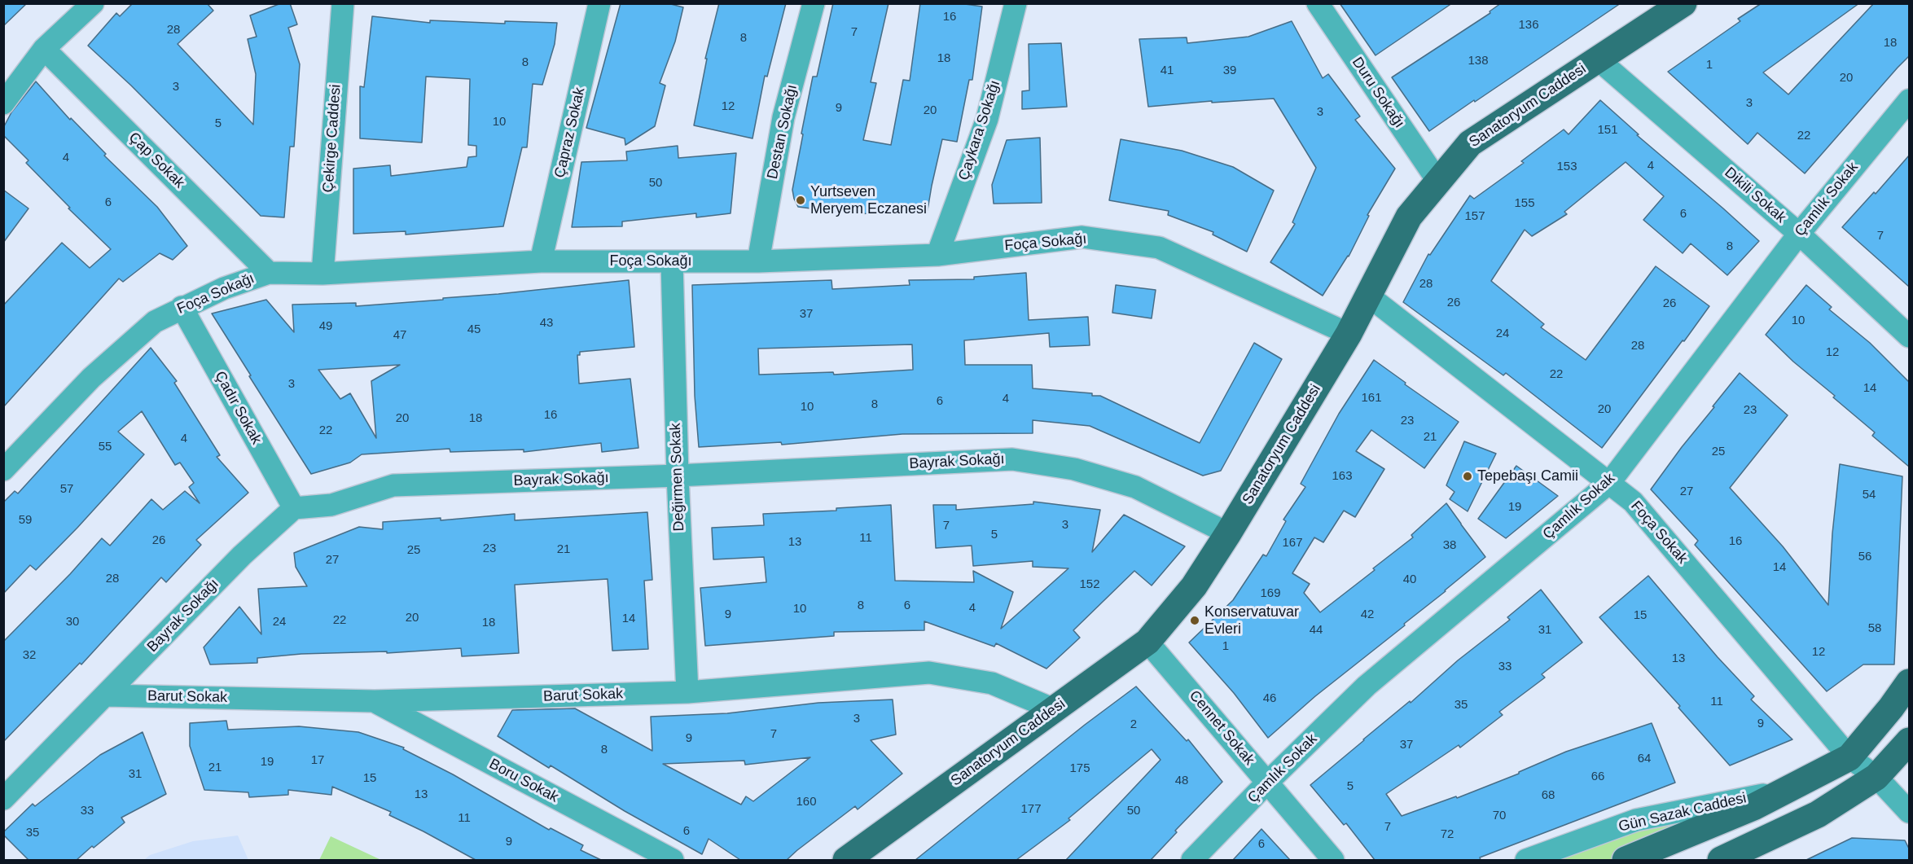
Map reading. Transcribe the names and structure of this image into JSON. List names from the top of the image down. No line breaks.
{"streets":{"main road":["Sanatoryum Caddesi","Gün Sazak Caddesi"],"street":["Duru Sokağı","Çaykara Sokağı","Destan Sokağı","Çapraz Sokak","Çekirge Caddesi","Çap Sokak","Dikili Sokak","Çamlık Sokak","Foça Sokağı","Çadır Sokak","Bayrak Sokağı","Değirmen Sokak","Foça Sokak","Barut Sokak","Cennet Sokak","Boru Sokak"]},"crossings":[["Duru Sokağı","Sanatoryum Caddesi"],["Sanatoryum Caddesi","Dikili Sokak"],["Sanatoryum Caddesi","Foça Sokağı"],["Sanatoryum Caddesi","Bayrak Sokağı"],["Sanatoryum Caddesi","Foça Sokak"],["Sanatoryum Caddesi","Barut Sokak"],["Sanatoryum Caddesi","Cennet Sokak"],["Çaykara Sokağı","Foça Sokağı"],["Destan Sokağı","Foça Sokağı"],["Çapraz Sokak","Foça Sokağı"],["Çekirge Caddesi","Foça Sokağı"],["Çap Sokak","Foça Sokağı"],["Dikili Sokak","Çamlık Sokak"],["Çamlık Sokak","Foça Sokak"],["Çamlık Sokak","Cennet Sokak"],["Foça Sokağı","Çadır Sokak"],["Foça Sokağı","Değirmen Sokak"],["Çadır Sokak","Bayrak Sokağı"],["Bayrak Sokağı","Değirmen Sokak"],["Bayrak Sokağı","Barut Sokak"],["Değirmen Sokak","Barut Sokak"],["Foça Sokak","Gün Sazak Caddesi"],["Barut Sokak","Boru Sokak"]],"places":["Yurtseven Meryem Eczanesi","Tepebaşı Camii","Konservatuvar Evleri"],"house_numbers":["16","136","28","7","8","18","18","138","8","1","41","39","20","3","3","12","9","20","3","10","5","151","22","4","4","153","50","6","155","6","157","7","8","28","26","26","37","10","43","49","45","24","47","28","12","22","3","14","161","4","6","8","10","20","23","16","20","18","23","22","21","4","55","25","163","57","27","54","19","59","3","7","5","11","26","16","13","167","38","23","21","25","56","27","14","28","40","152","169","8","6","4","10","9","42","15","20","14","22","30","24","18","58","44","31","1","12","32","13","33","46","11","35","3","9","2","7","9","37","8","64","17","19","21","175","31","66","15","48","5","13","68","160","177","33","50","70","11","7","6","35","72","9","6"]}
